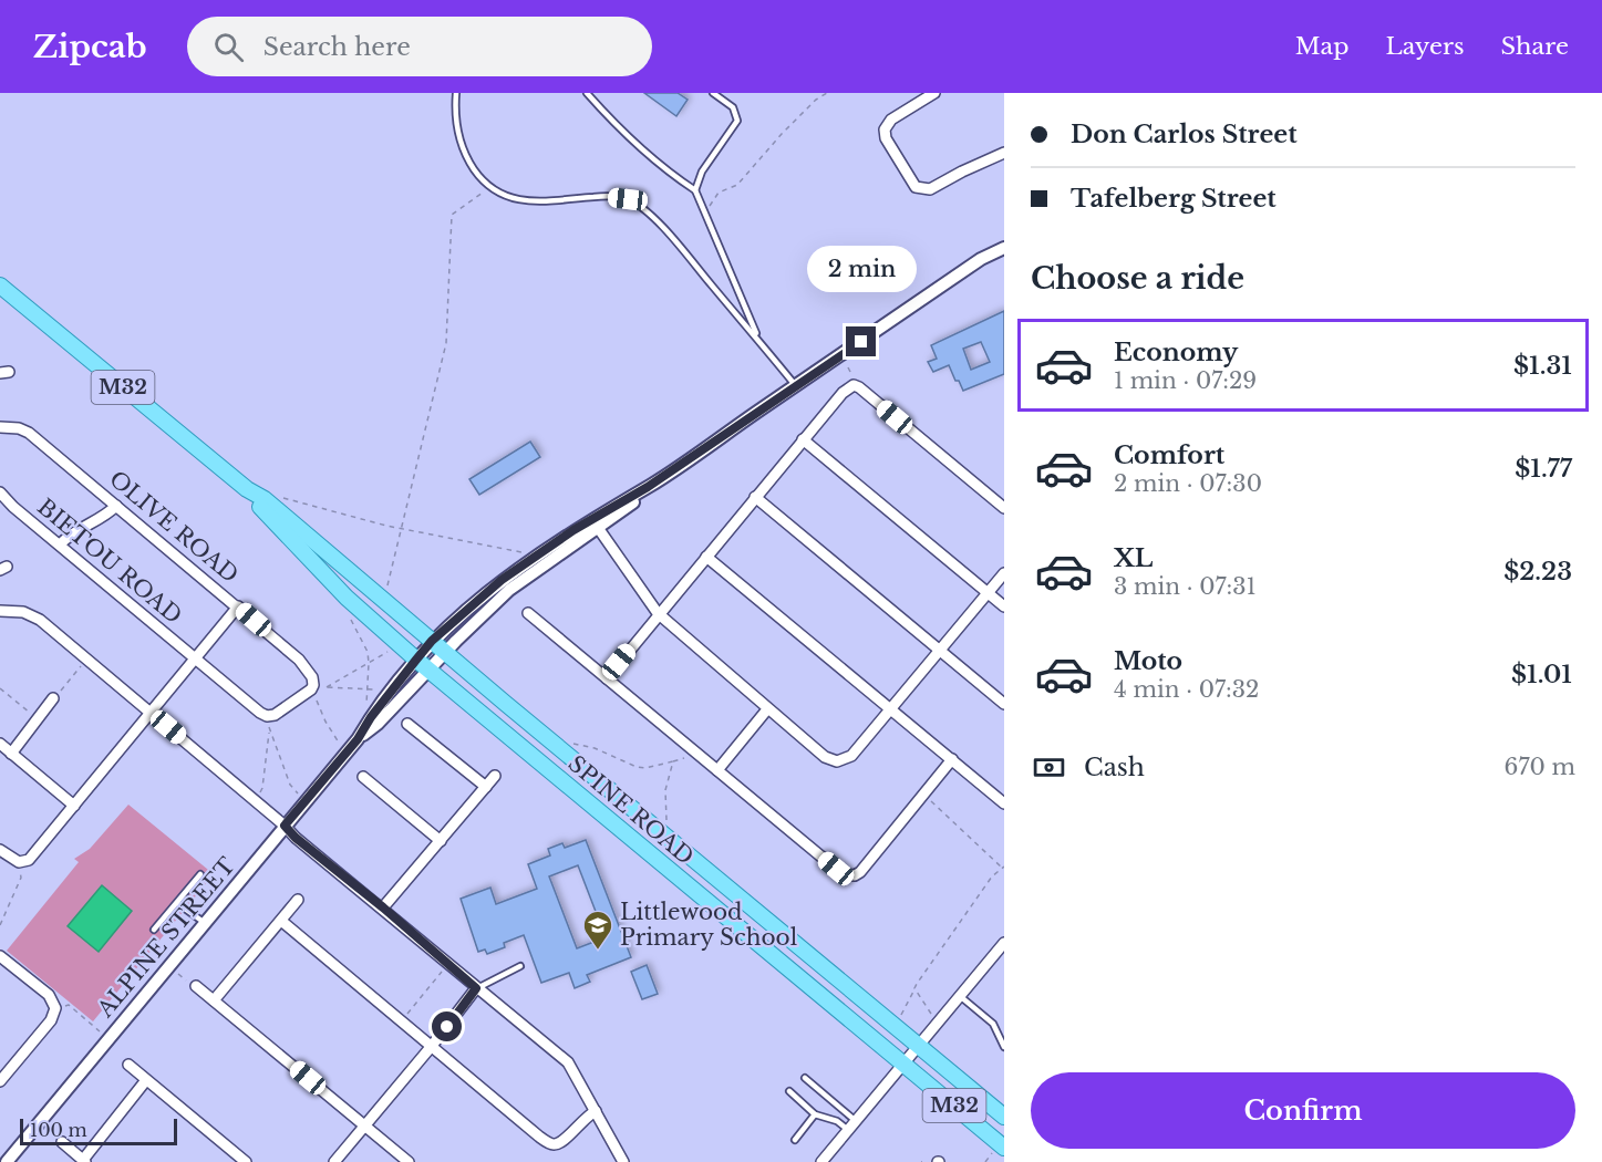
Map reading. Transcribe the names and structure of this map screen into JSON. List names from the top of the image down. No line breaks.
{"streets":{"main road":["M32","SPINE ROAD"],"street":["OLIVE ROAD","BIETOU ROAD","ALPINE STREET"]},"crossings":[["SPINE ROAD","ALPINE STREET"]],"places":{"school or university":["Littlewood Primary School"]},"scale_bar":"100 m","page":{"header":"Zipcab","search":"Search here","nav":["Map","Layers","Share"],"banner":["Don Carlos Street","Tafelberg Street"],"heading":"Choose a ride","bubble":"2 min","list":[{"name":"Economy","note":"1 min · 07:29","value":"$1.31"},{"name":"Comfort","note":"2 min · 07:30","value":"$1.77"},{"name":"XL","note":"3 min · 07:31","value":"$2.23"},{"name":"Moto","note":"4 min · 07:32","value":"$1.01"}],"pay":["Cash","670 m"],"buttons":"Confirm","scale":"100 m"}}
